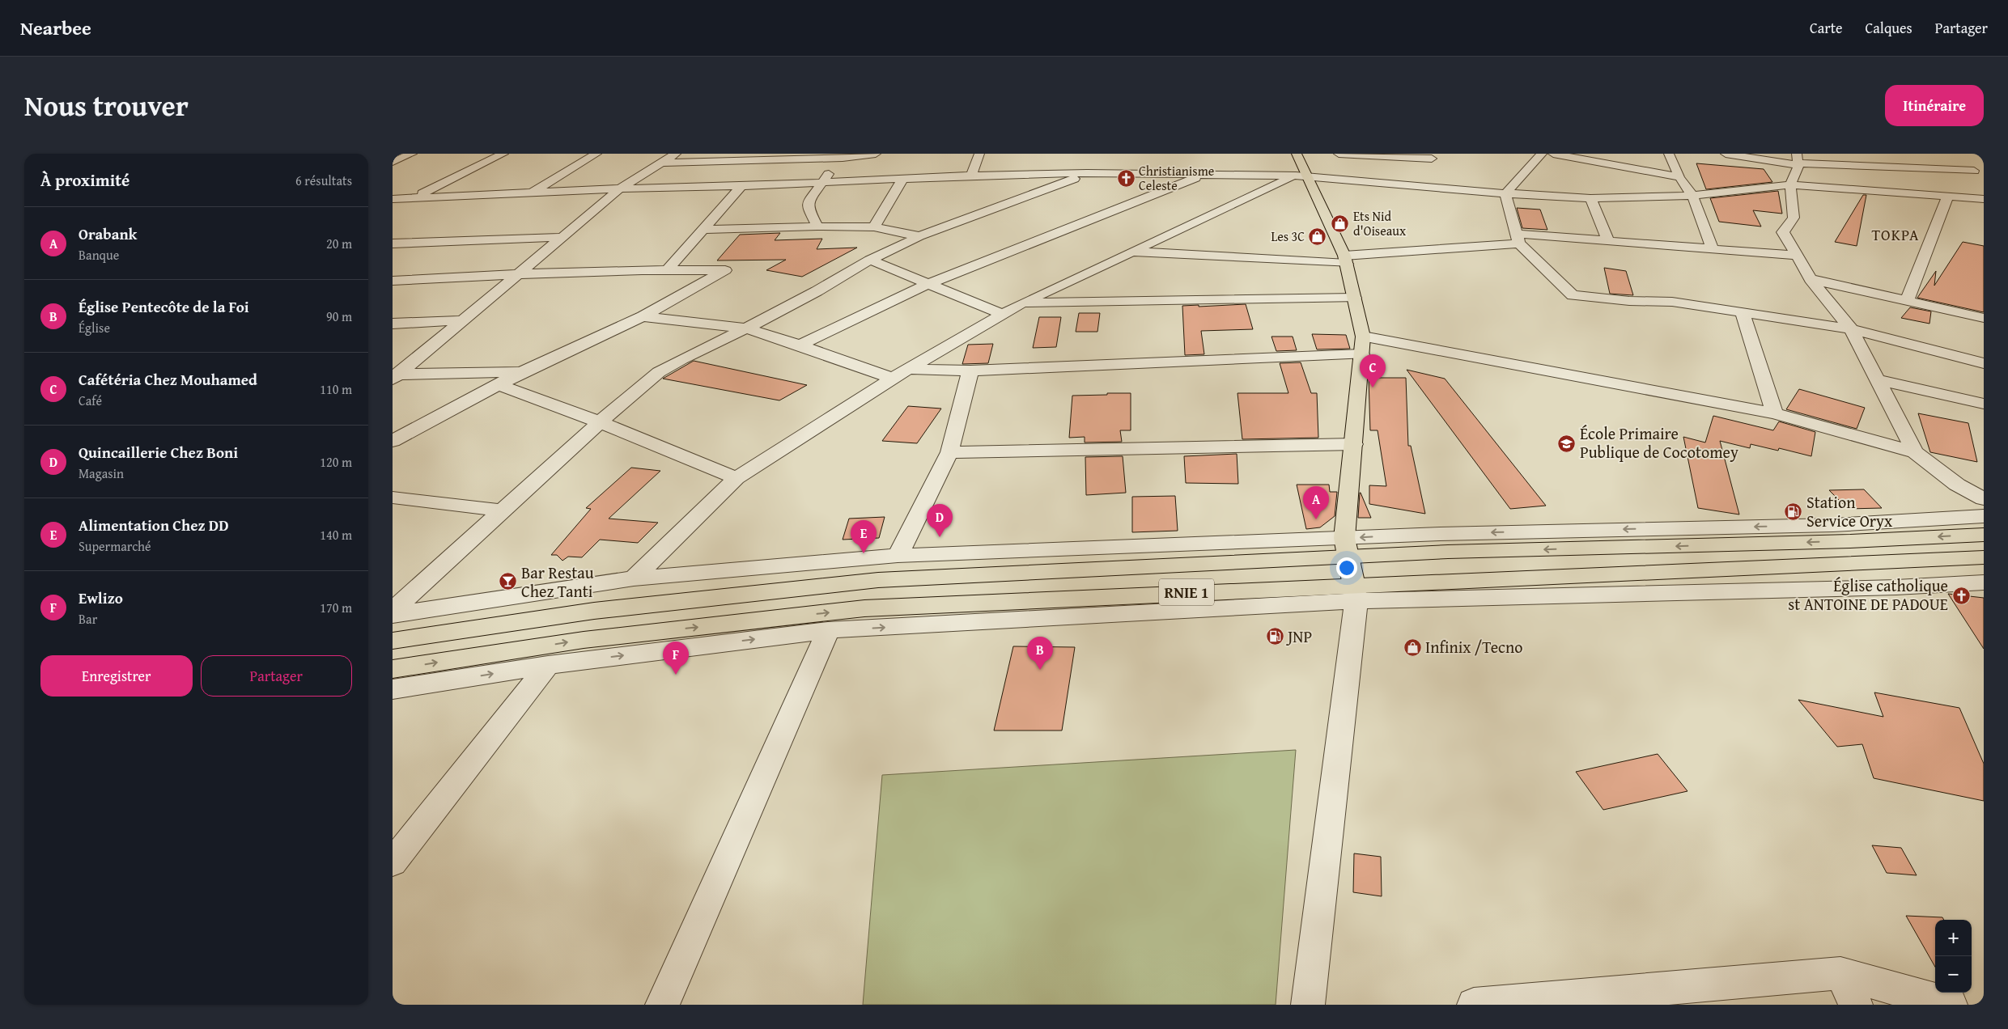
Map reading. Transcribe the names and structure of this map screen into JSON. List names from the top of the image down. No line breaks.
{"streets":{"main road":["RNIE 1"]},"districts":["TOKPA"],"places":{"church":["Christianisme Celeste","Église catholique st ANTOINE DE PADOUE"],"shop":["Ets Nid d'Oiseaux","Les 3C","Infinix /Tecno"],"school or university":["École Primaire Publique de Cocotomey"],"fuel station":["Station Service Oryx","JNP"],"bar":["Bar Restau Chez Tanti"]},"page":{"header":"Nearbee","nav":["Carte","Calques","Partager"],"title":"Nous trouver","buttons":["Itinéraire",["Enregistrer","Partager"]],"heading":["À proximité","6 résultats"],"list":[{"mark":"A","name":"Orabank","note":"Banque","value":"20 m"},{"mark":"B","name":"Église Pentecôte de la Foi","note":"Église","value":"90 m"},{"mark":"C","name":"Cafétéria Chez Mouhamed","note":"Café","value":"110 m"},{"mark":"D","name":"Quincaillerie Chez Boni","note":"Magasin","value":"120 m"},{"mark":"E","name":"Alimentation Chez DD","note":"Supermarché","value":"140 m"},{"mark":"F","name":"Ewlizo","note":"Bar","value":"170 m"}],"pins":["C","A","D","E","B","F"],"map_buttons":["+","−"]}}
